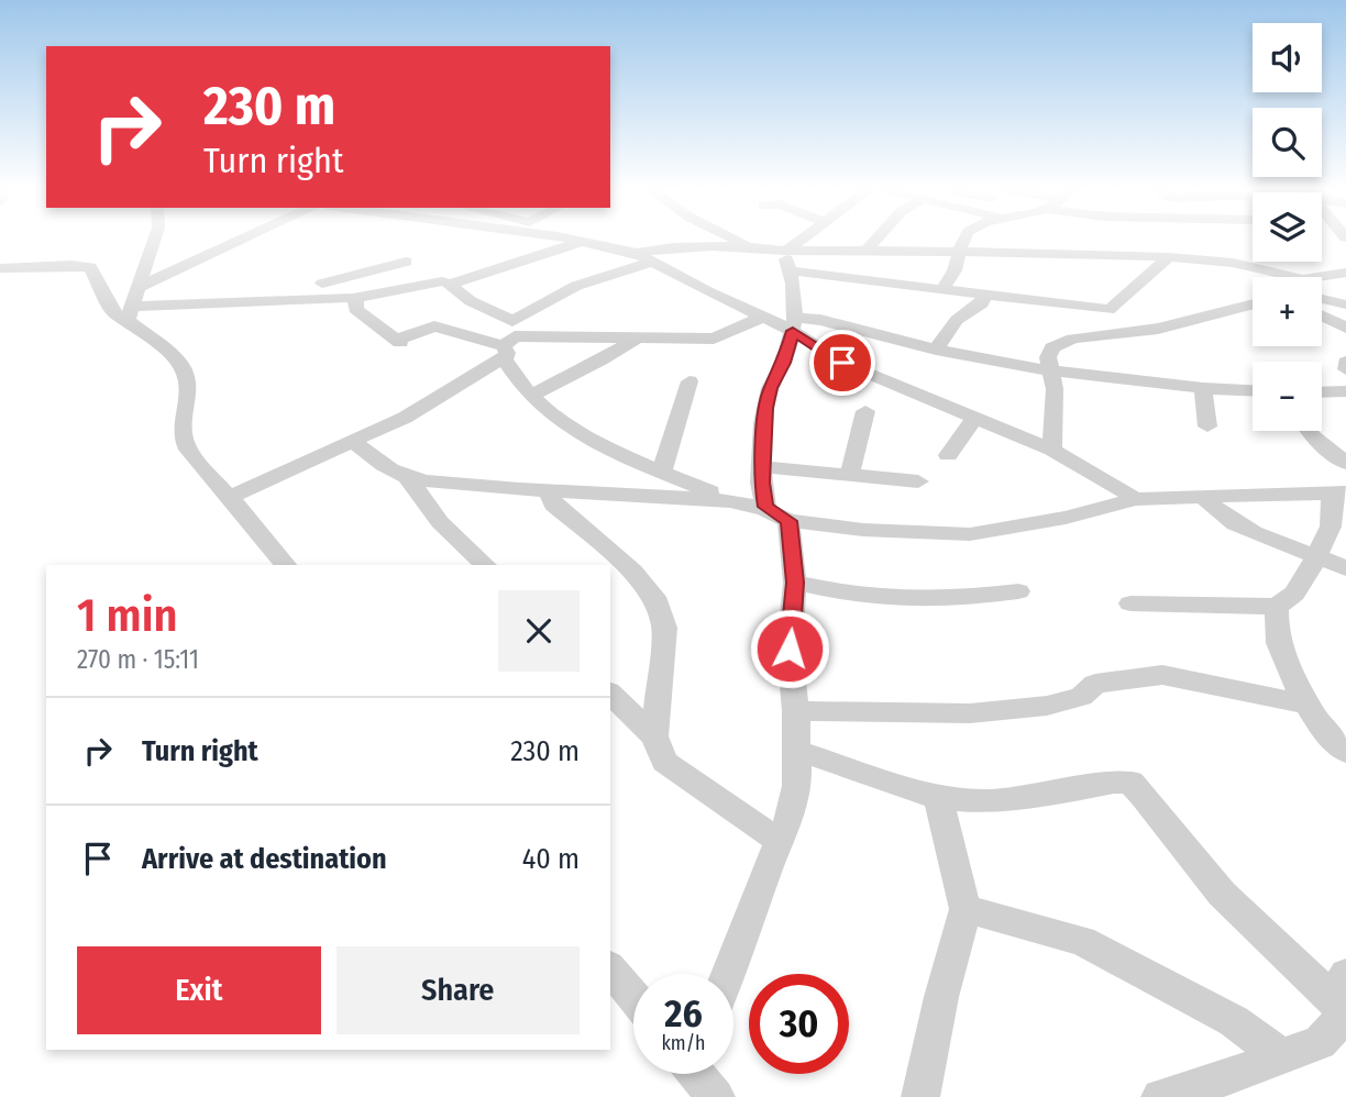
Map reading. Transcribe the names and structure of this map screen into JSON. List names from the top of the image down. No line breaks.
{"page":{"map_buttons":["+","−"],"turn":["230 m","Turn right"],"heading":["1 min","270 m · 15:11"],"list":[{"name":"Turn right","value":"230 m"},{"name":"Arrive at destination","value":"40 m"}],"buttons":["Exit","Share"],"speed":"26 km/h","limit":"30"}}
